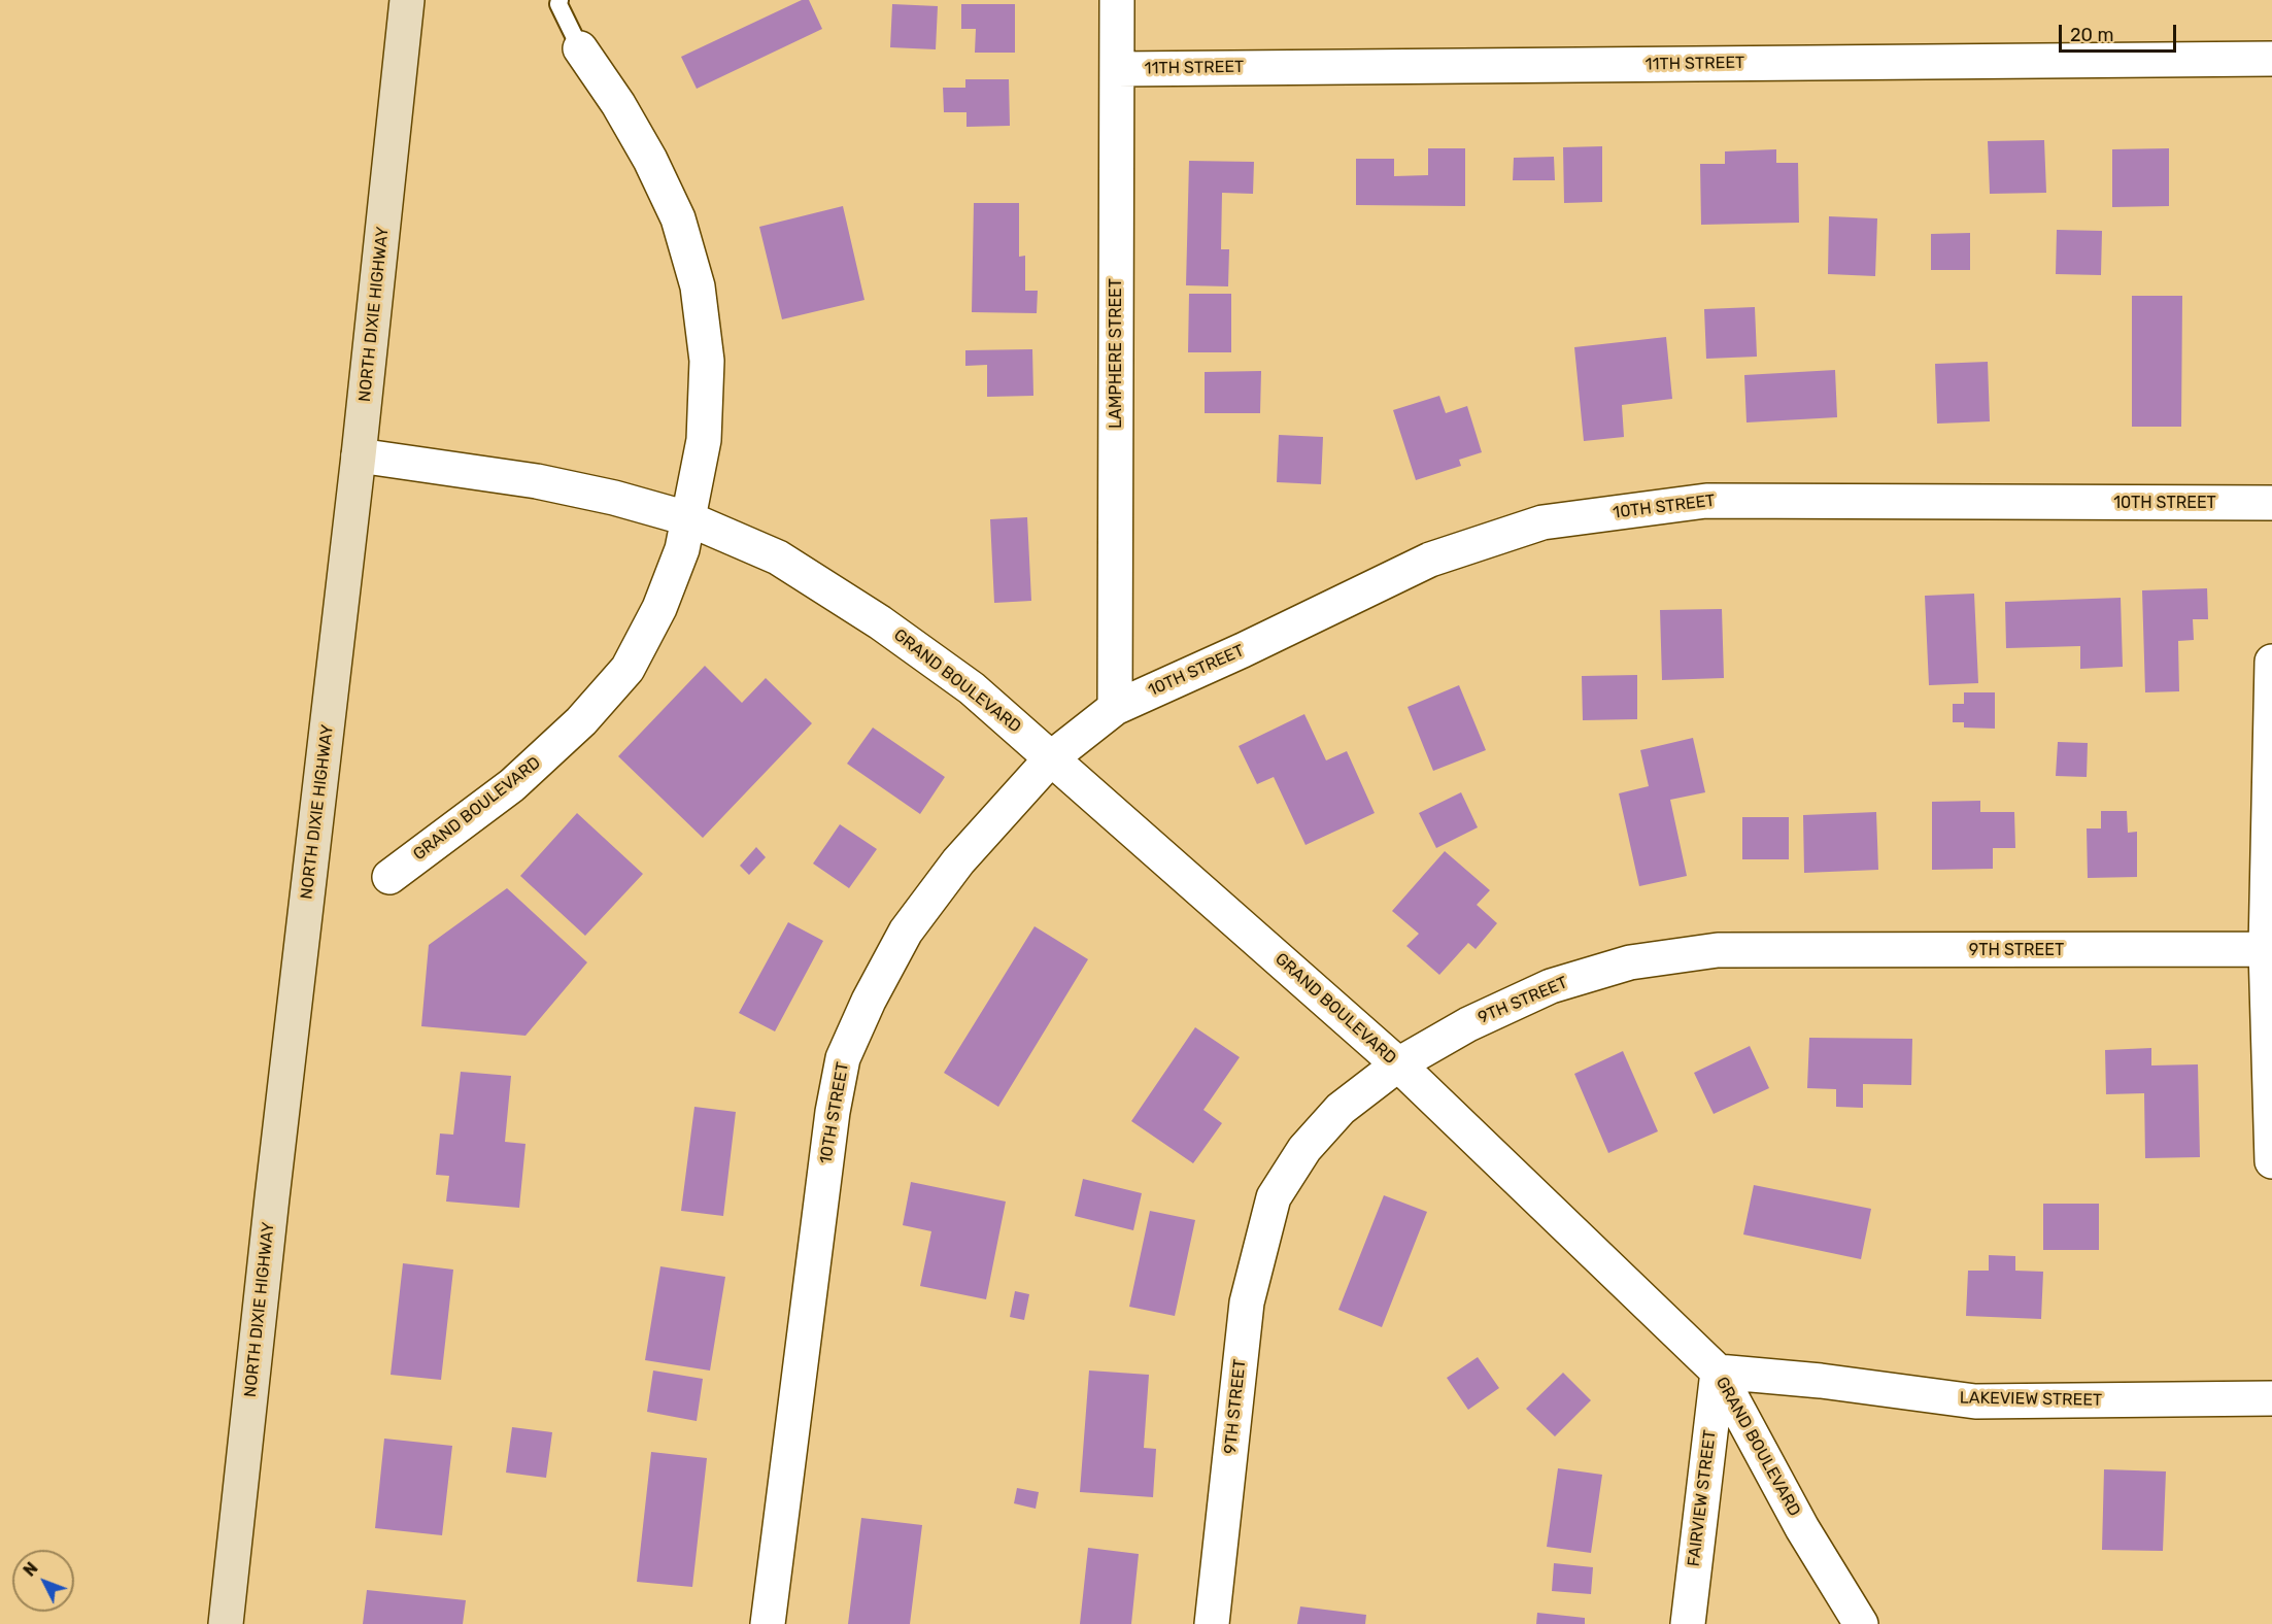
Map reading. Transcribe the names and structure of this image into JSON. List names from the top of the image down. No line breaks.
{"streets":{"street":["11TH STREET","NORTH DIXIE HIGHWAY","LAMPHERE STREET","10TH STREET","GRAND BOULEVARD","9TH STREET","LAKEVIEW STREET","FAIRVIEW STREET"]},"crossings":[["11TH STREET","LAMPHERE STREET"],["NORTH DIXIE HIGHWAY","GRAND BOULEVARD"],["LAMPHERE STREET","10TH STREET"],["10TH STREET","GRAND BOULEVARD"],["GRAND BOULEVARD","9TH STREET"],["GRAND BOULEVARD","LAKEVIEW STREET"],["GRAND BOULEVARD","FAIRVIEW STREET"],["LAKEVIEW STREET","FAIRVIEW STREET"]],"scale_bar":"20 m","north":"top left"}
